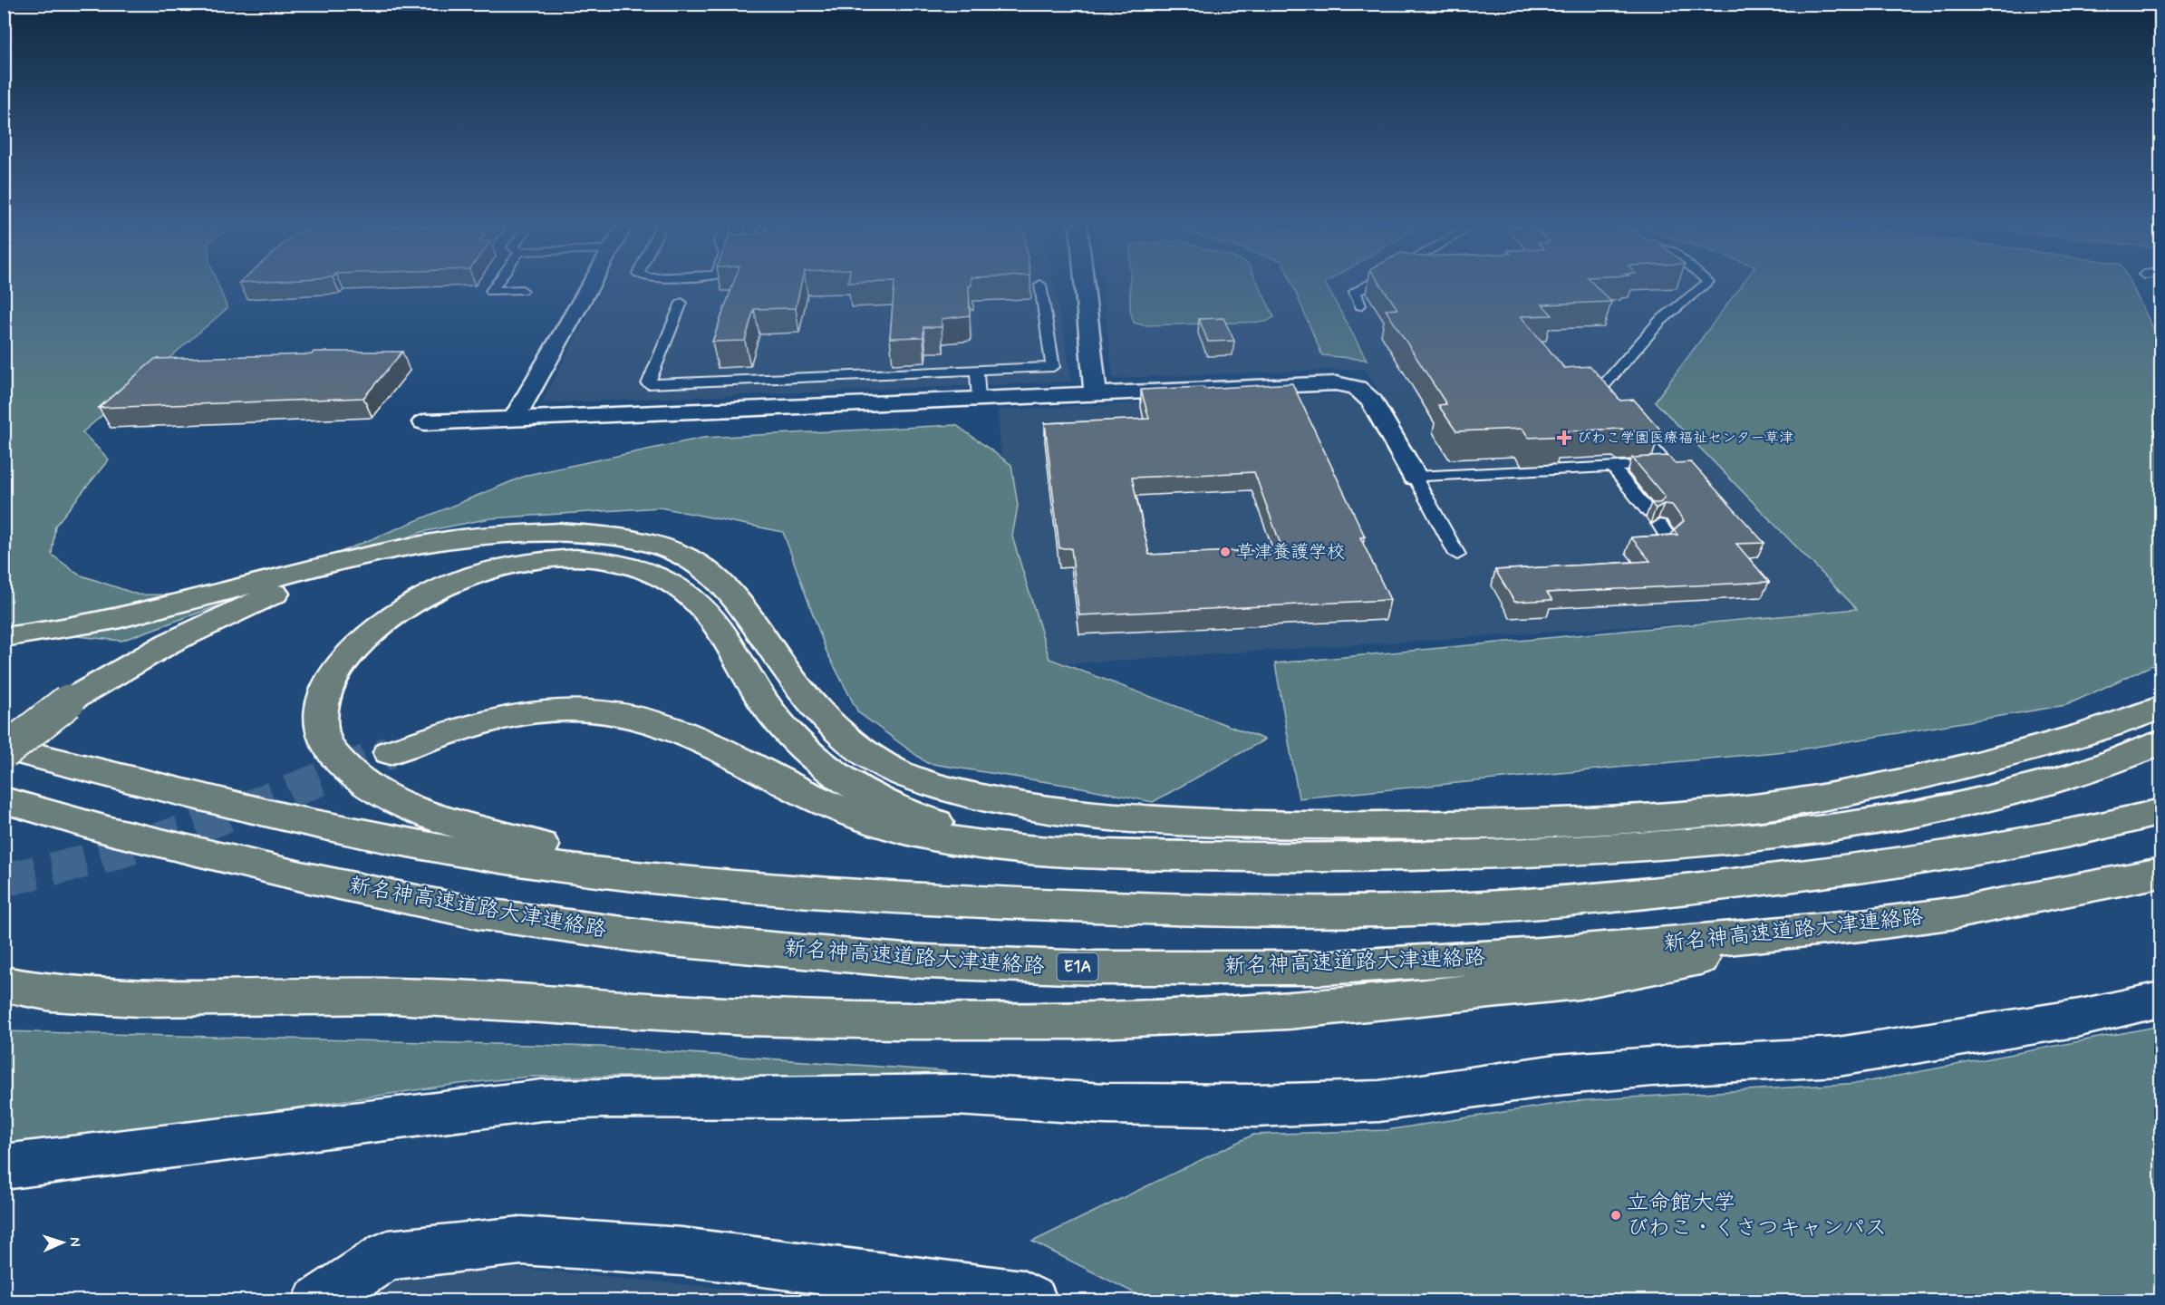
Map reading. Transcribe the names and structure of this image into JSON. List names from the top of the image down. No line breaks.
{"streets":{"highway":["新名神高速道路大津連絡路","E1A"]},"places":{"health":["びわこ学園医療福祉センター草津"],"other":["草津養護学校","立命館大学 びわこ・くさつキャンパス"]},"north":"right"}
